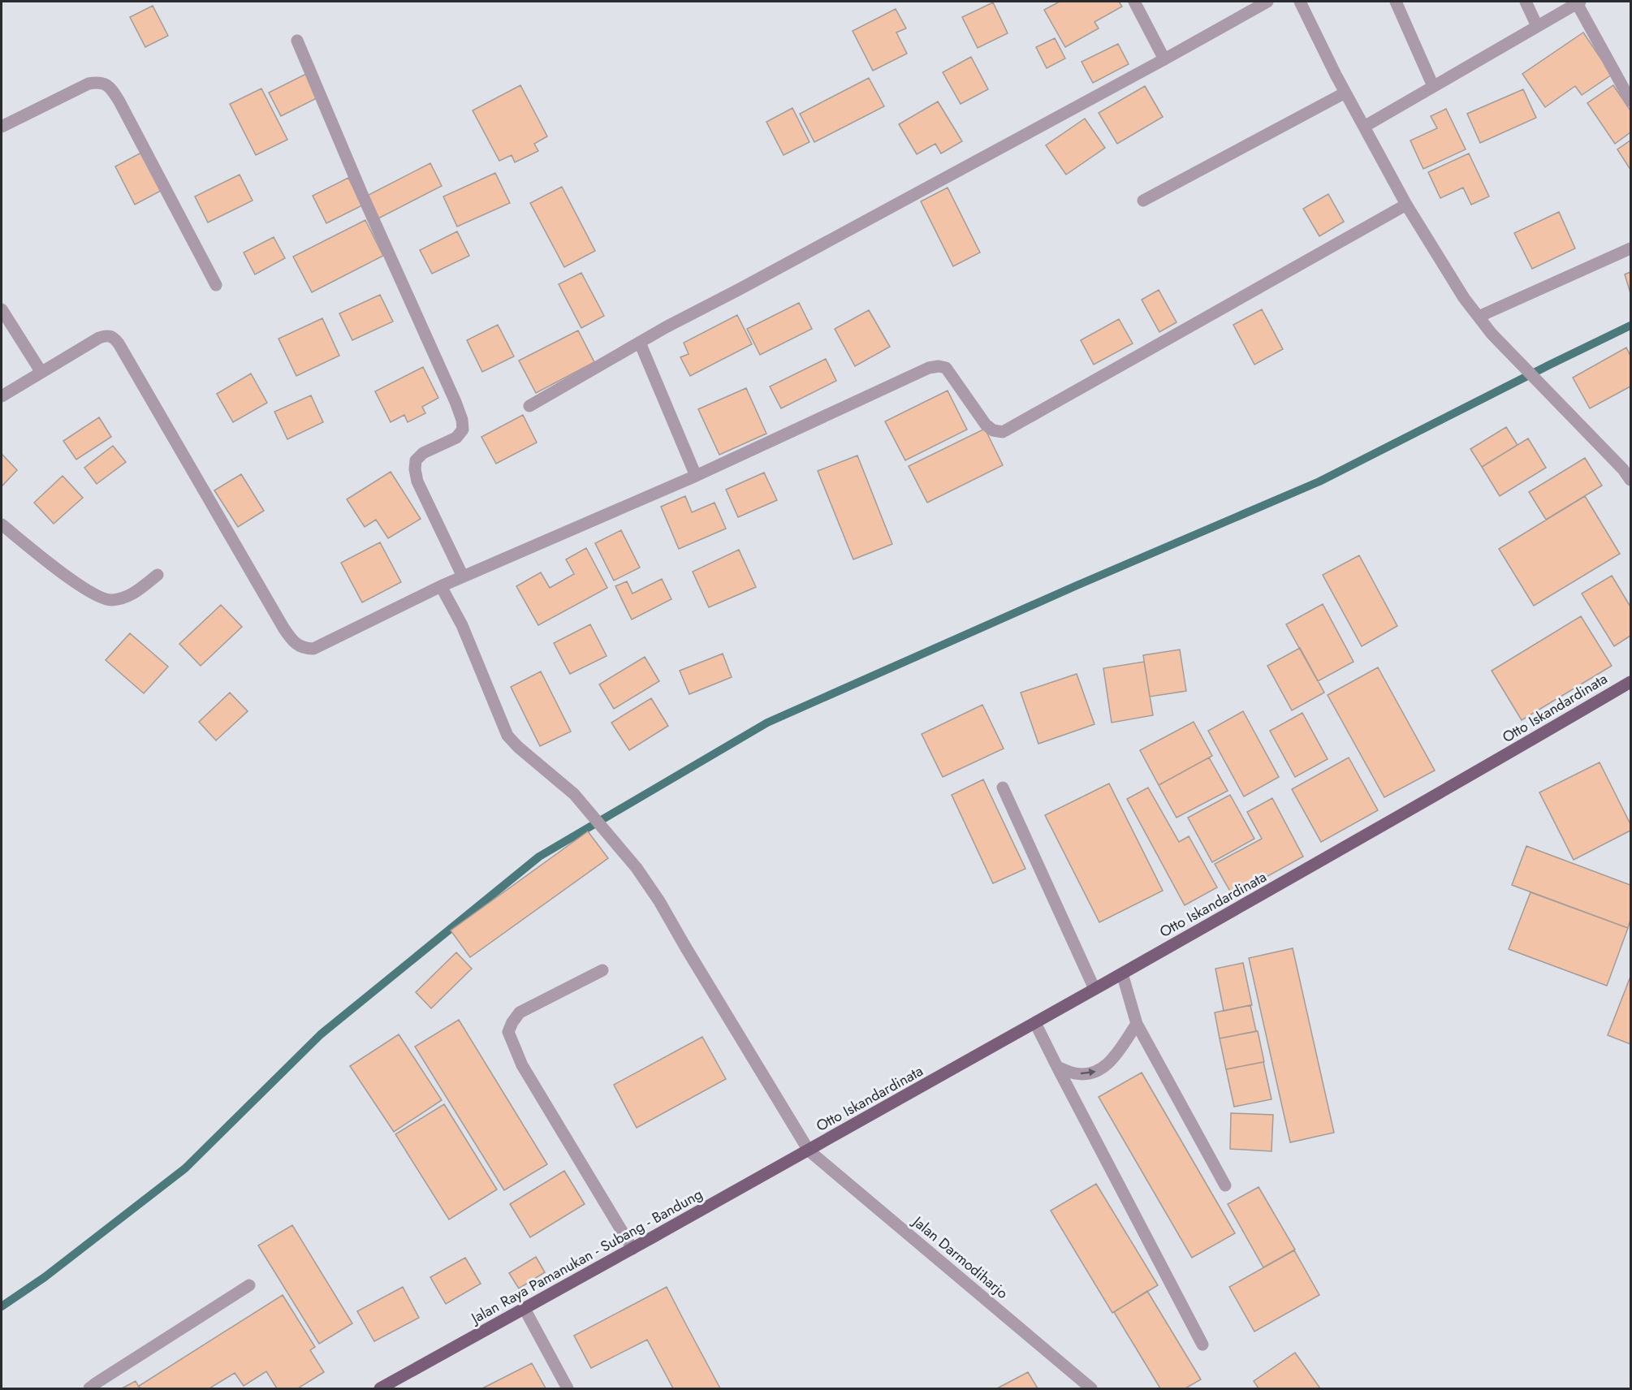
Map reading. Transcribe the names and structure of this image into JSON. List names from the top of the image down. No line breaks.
{"streets":{"main road":["Otto Iskandardinata","Jalan Raya Pamanukan - Subang - Bandung"],"street":["Jalan Darmodiharjo"]},"crossings":[["Otto Iskandardinata","Jalan Raya Pamanukan - Subang - Bandung"],["Otto Iskandardinata","Jalan Darmodiharjo"],["Jalan Raya Pamanukan - Subang - Bandung","Jalan Darmodiharjo"]]}
